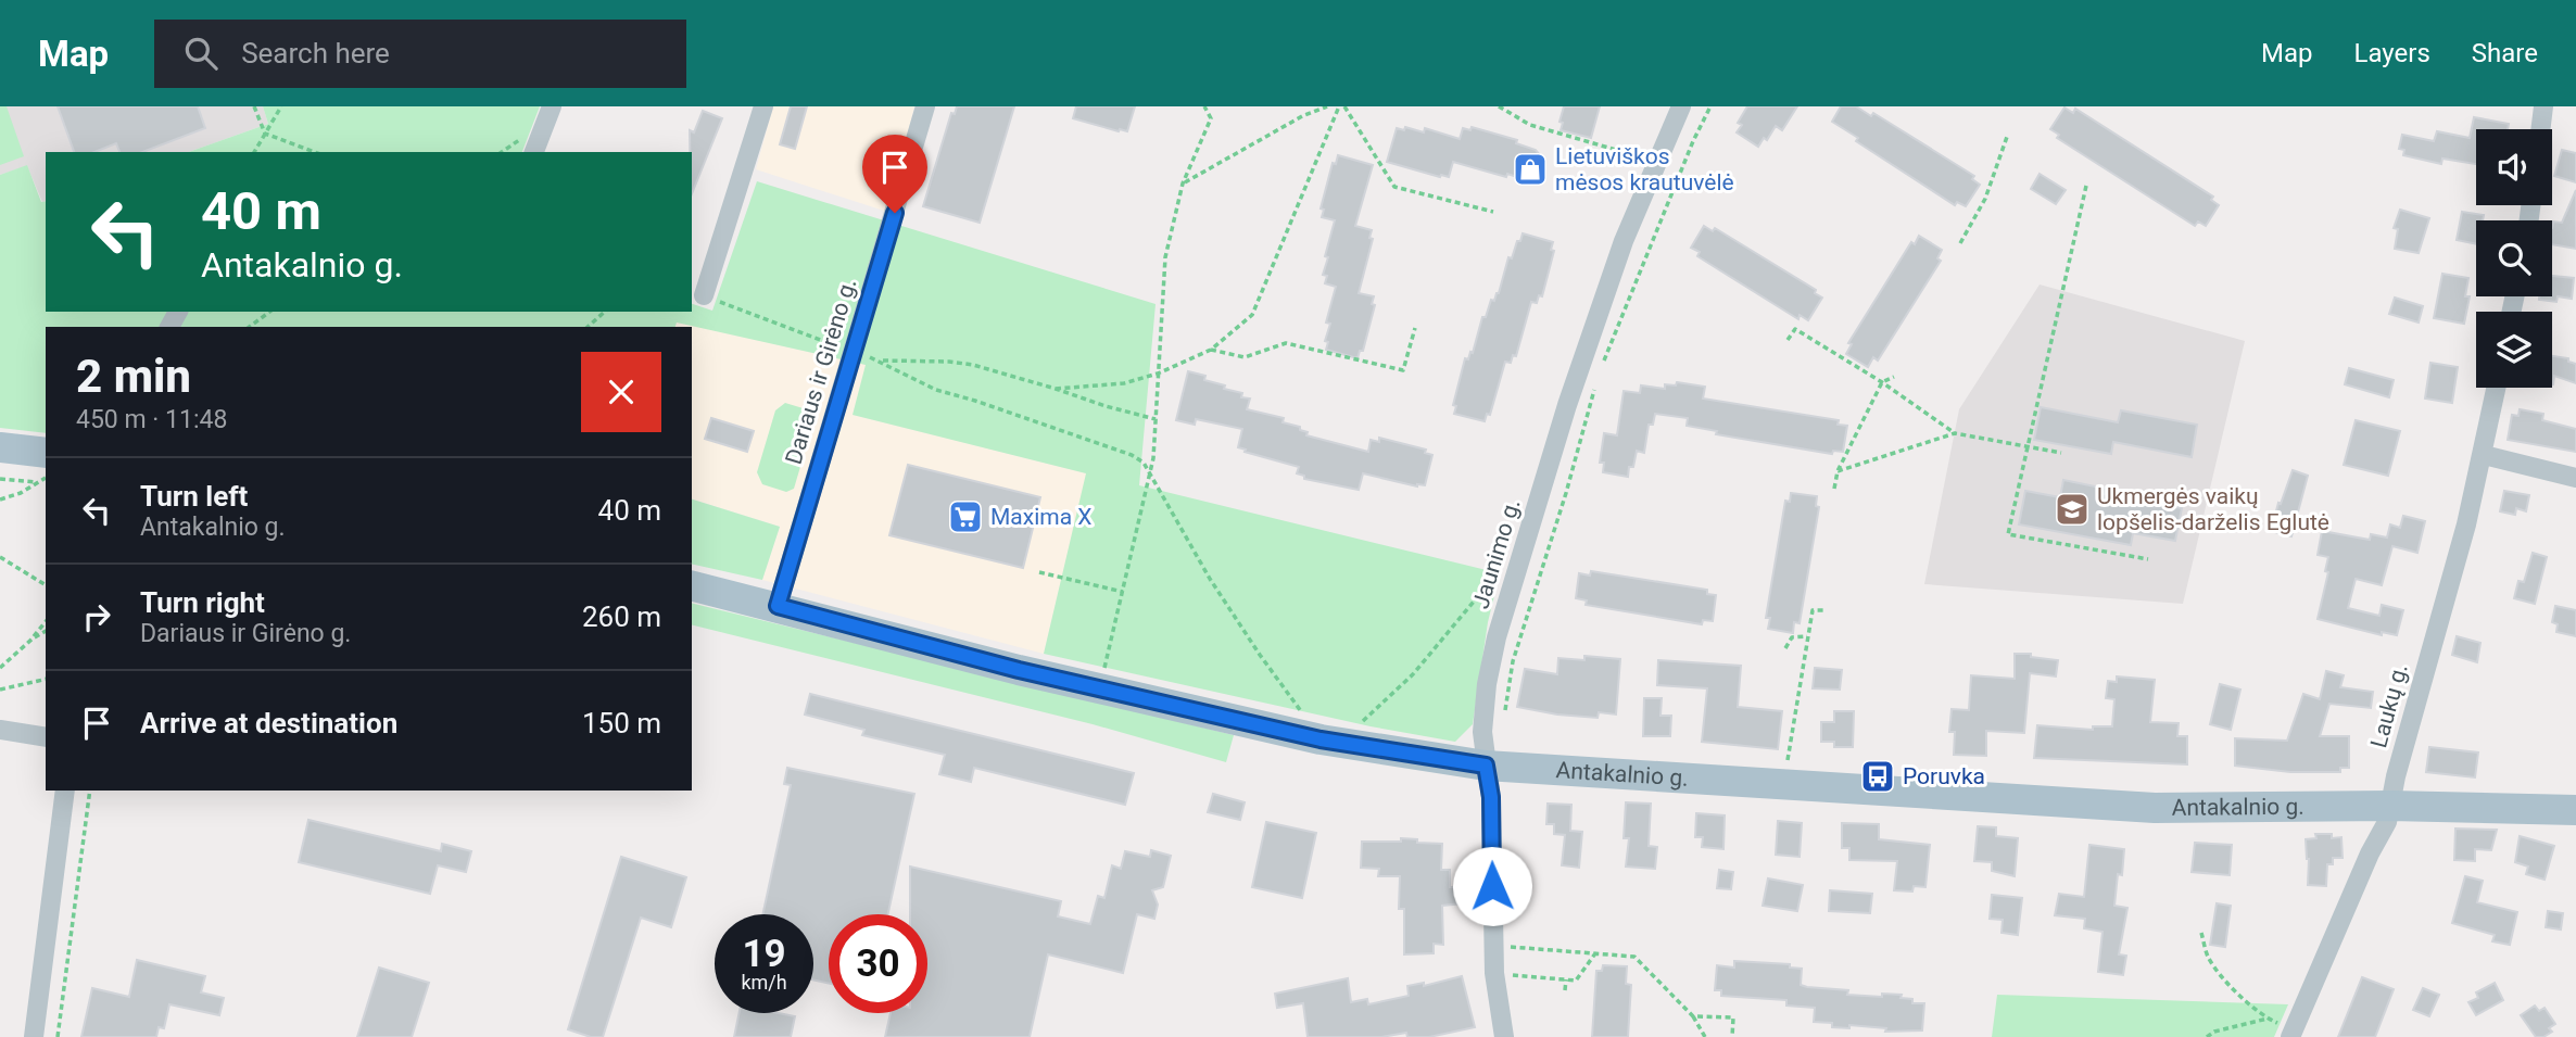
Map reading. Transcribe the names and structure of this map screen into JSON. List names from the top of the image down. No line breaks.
{"streets":{"main road":["Antakalnio g."],"street":["Dariaus ir Girėno g.","Jaunimo g.","Laukų g."]},"crossings":[["Dariaus ir Girėno g.","Antakalnio g."],["Jaunimo g.","Antakalnio g."],["Laukų g.","Antakalnio g."]],"places":{"shop":["Lietuviškos mėsos krautuvėlė"],"school or university":["Ukmergės vaikų lopšelis-darželis Eglutė"],"supermarket":["Maxima X"],"bus stop":["Poruvka"]},"page":{"header":"Map","search":"Search here","nav":["Map","Layers","Share"],"turn":["40 m","Antakalnio g."],"heading":["2 min","450 m · 11:48"],"list":[{"name":"Turn left","note":"Antakalnio g.","value":"40 m"},{"name":"Turn right","note":"Dariaus ir Girėno g.","value":"260 m"},{"name":"Arrive at destination","value":"150 m"}],"speed":"19 km/h","limit":"30"}}
